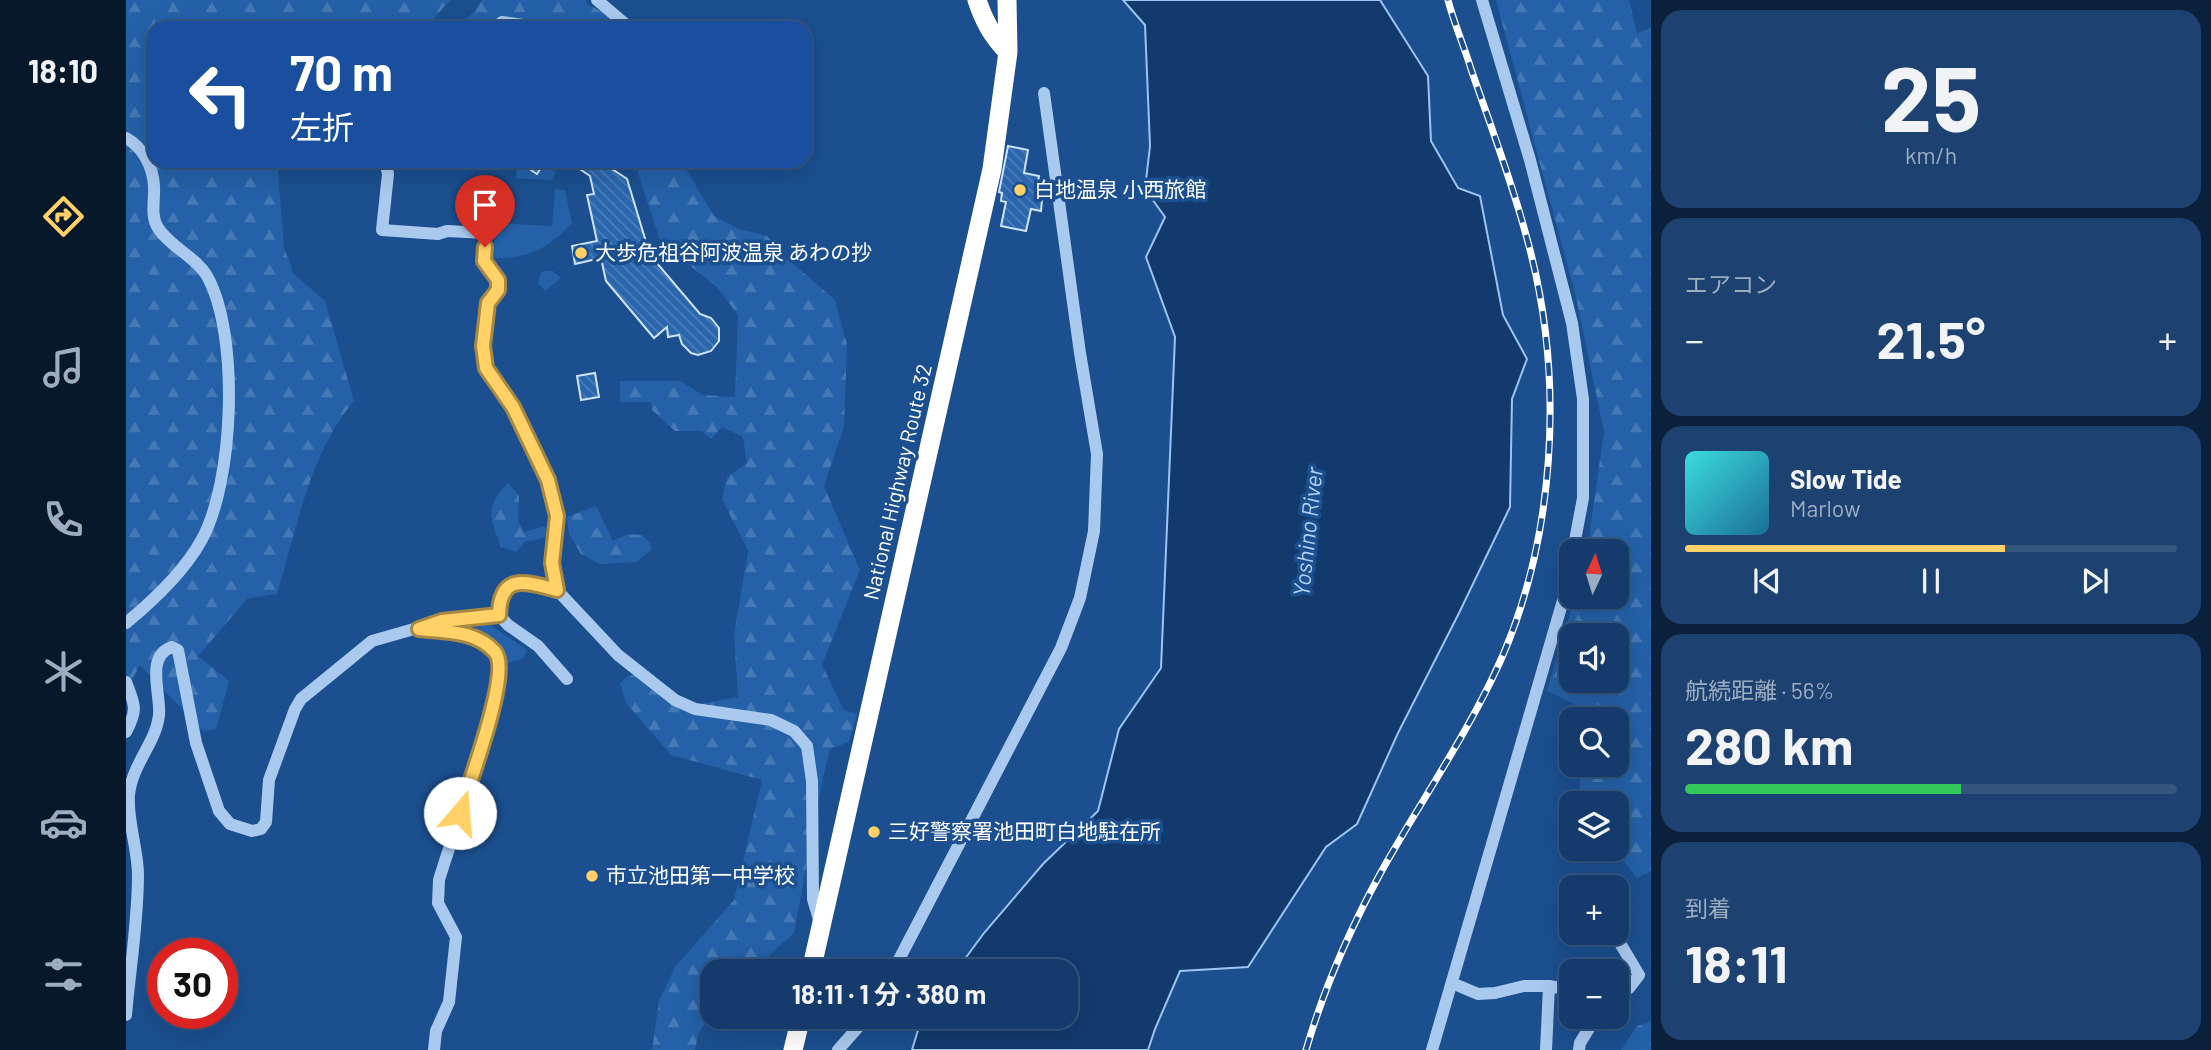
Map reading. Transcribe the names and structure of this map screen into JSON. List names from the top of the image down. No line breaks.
{"streets":{"highway":["National Highway Route 32"]},"water":["Yoshino River"],"places":["白地温泉 小西旅館","大歩危祖谷阿波温泉 あわの抄","三好警察署池田町白地駐在所","市立池田第一中学校"],"north":"top","page":{"tabs":"18:10","tile":[["25","km/h"],"エアコン",["航続距離 · 56%","280 km"],["到着","18:11"]],"turn":["70 m","左折"],"heat":["−","21.5°","+"],"song":["Slow Tide","Marlow"],"map_buttons":["+","−"],"limit":"30","trip":"18:11 · 1 分 · 380 m"}}
